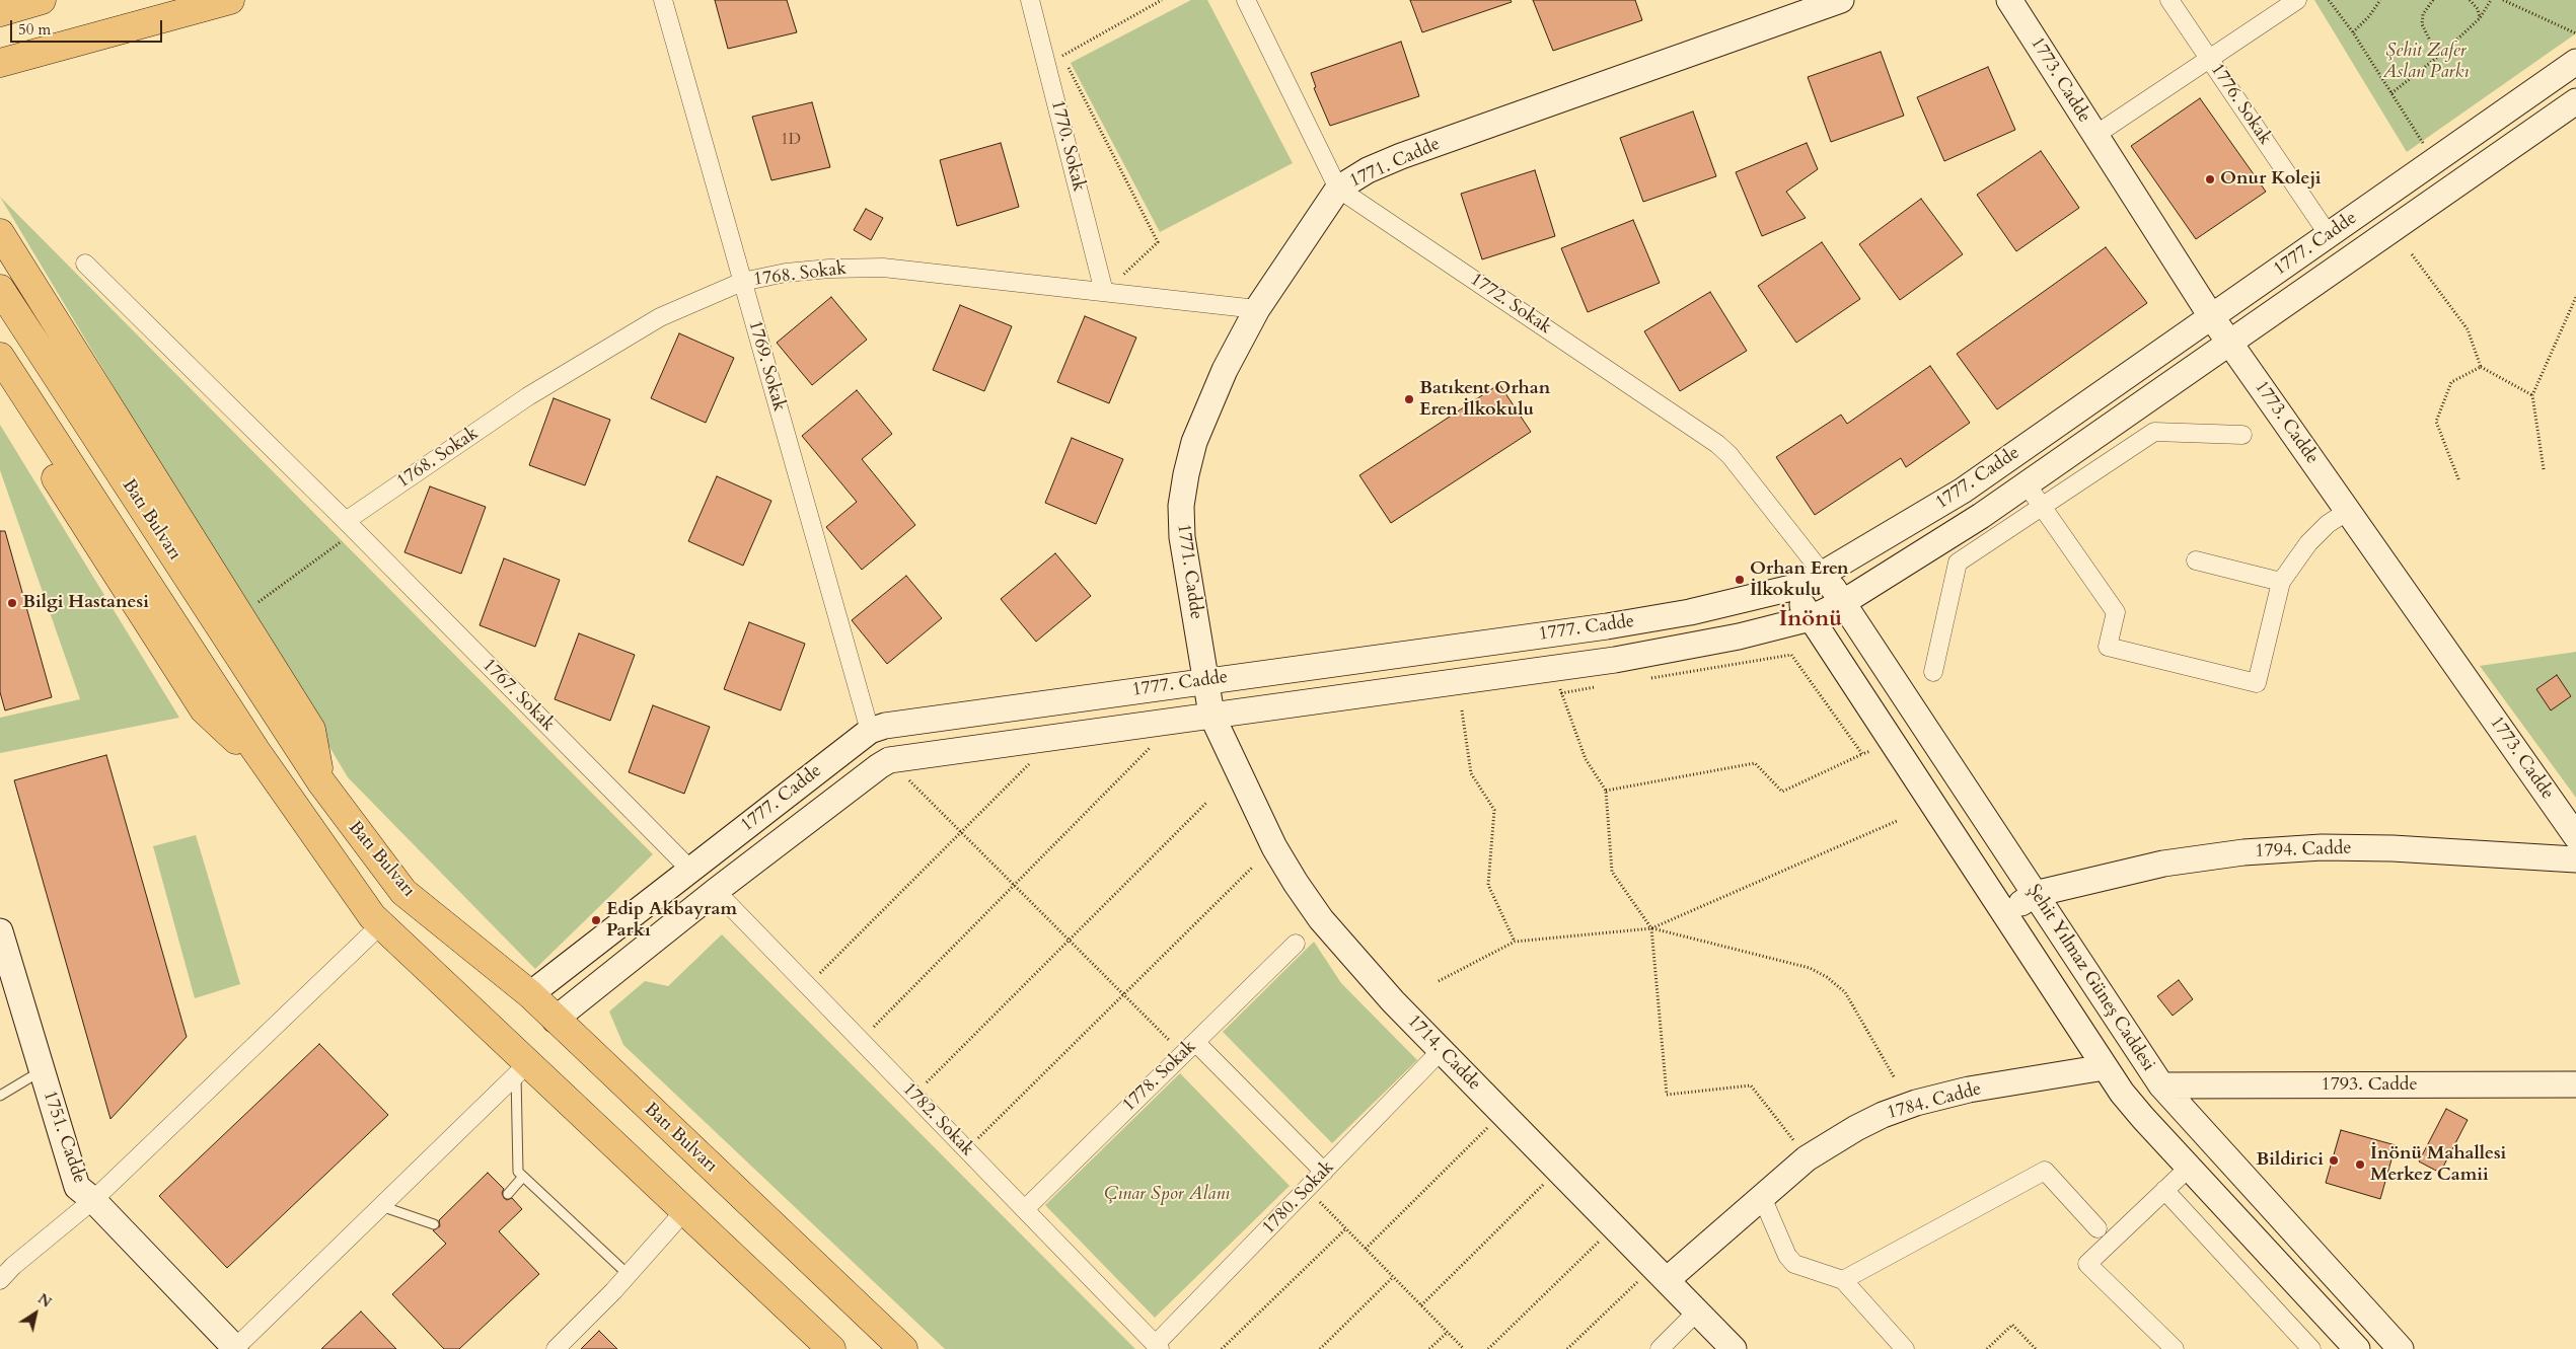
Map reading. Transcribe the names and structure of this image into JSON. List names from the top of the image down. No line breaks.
{"streets":{"main road":["1773. Cadde","1771. Cadde","1777. Cadde","Batı Bulvarı","1794. Cadde","Şehit Yılmaz Güneş Caddesi","1714. Cadde","1793. Cadde","1784. Cadde","1751. Cadde"],"street":["1776. Sokak","1770. Sokak","1768. Sokak","1772. Sokak","1769. Sokak","1767. Sokak","1778. Sokak","1782. Sokak","1780. Sokak"]},"crossings":[["1773. Cadde","1777. Cadde"],["1776. Sokak","1777. Cadde"],["1770. Sokak","1768. Sokak"],["1771. Cadde","1777. Cadde"],["1771. Cadde","1768. Sokak"],["1771. Cadde","1772. Sokak"],["1771. Cadde","1714. Cadde"],["1777. Cadde","1772. Sokak"],["1777. Cadde","1769. Sokak"],["1777. Cadde","Batı Bulvarı"],["1777. Cadde","1767. Sokak"],["1777. Cadde","Şehit Yılmaz Güneş Caddesi"],["1777. Cadde","1714. Cadde"],["1777. Cadde","1782. Sokak"],["1768. Sokak","1769. Sokak"],["1768. Sokak","1767. Sokak"],["1772. Sokak","Şehit Yılmaz Güneş Caddesi"],["1794. Cadde","Şehit Yılmaz Güneş Caddesi"],["Şehit Yılmaz Güneş Caddesi","1793. Cadde"],["Şehit Yılmaz Güneş Caddesi","1784. Cadde"],["1714. Cadde","1784. Cadde"],["1714. Cadde","1780. Sokak"],["1778. Sokak","1782. Sokak"],["1782. Sokak","1780. Sokak"]],"districts":["İnönü"],"parks":["Şehit Zafer Aslan Parkı","Çınar Spor Alanı"],"places":["Onur Koleji","Batıkent Orhan Eren İlkokulu","Orhan Eren İlkokulu","Bilgi Hastanesi","Edip Akbayram Parkı","Bildirici","İnönü Mahallesi Merkez Camii"],"house_numbers":["1D"],"scale_bar":"50 m","north":"top right"}
